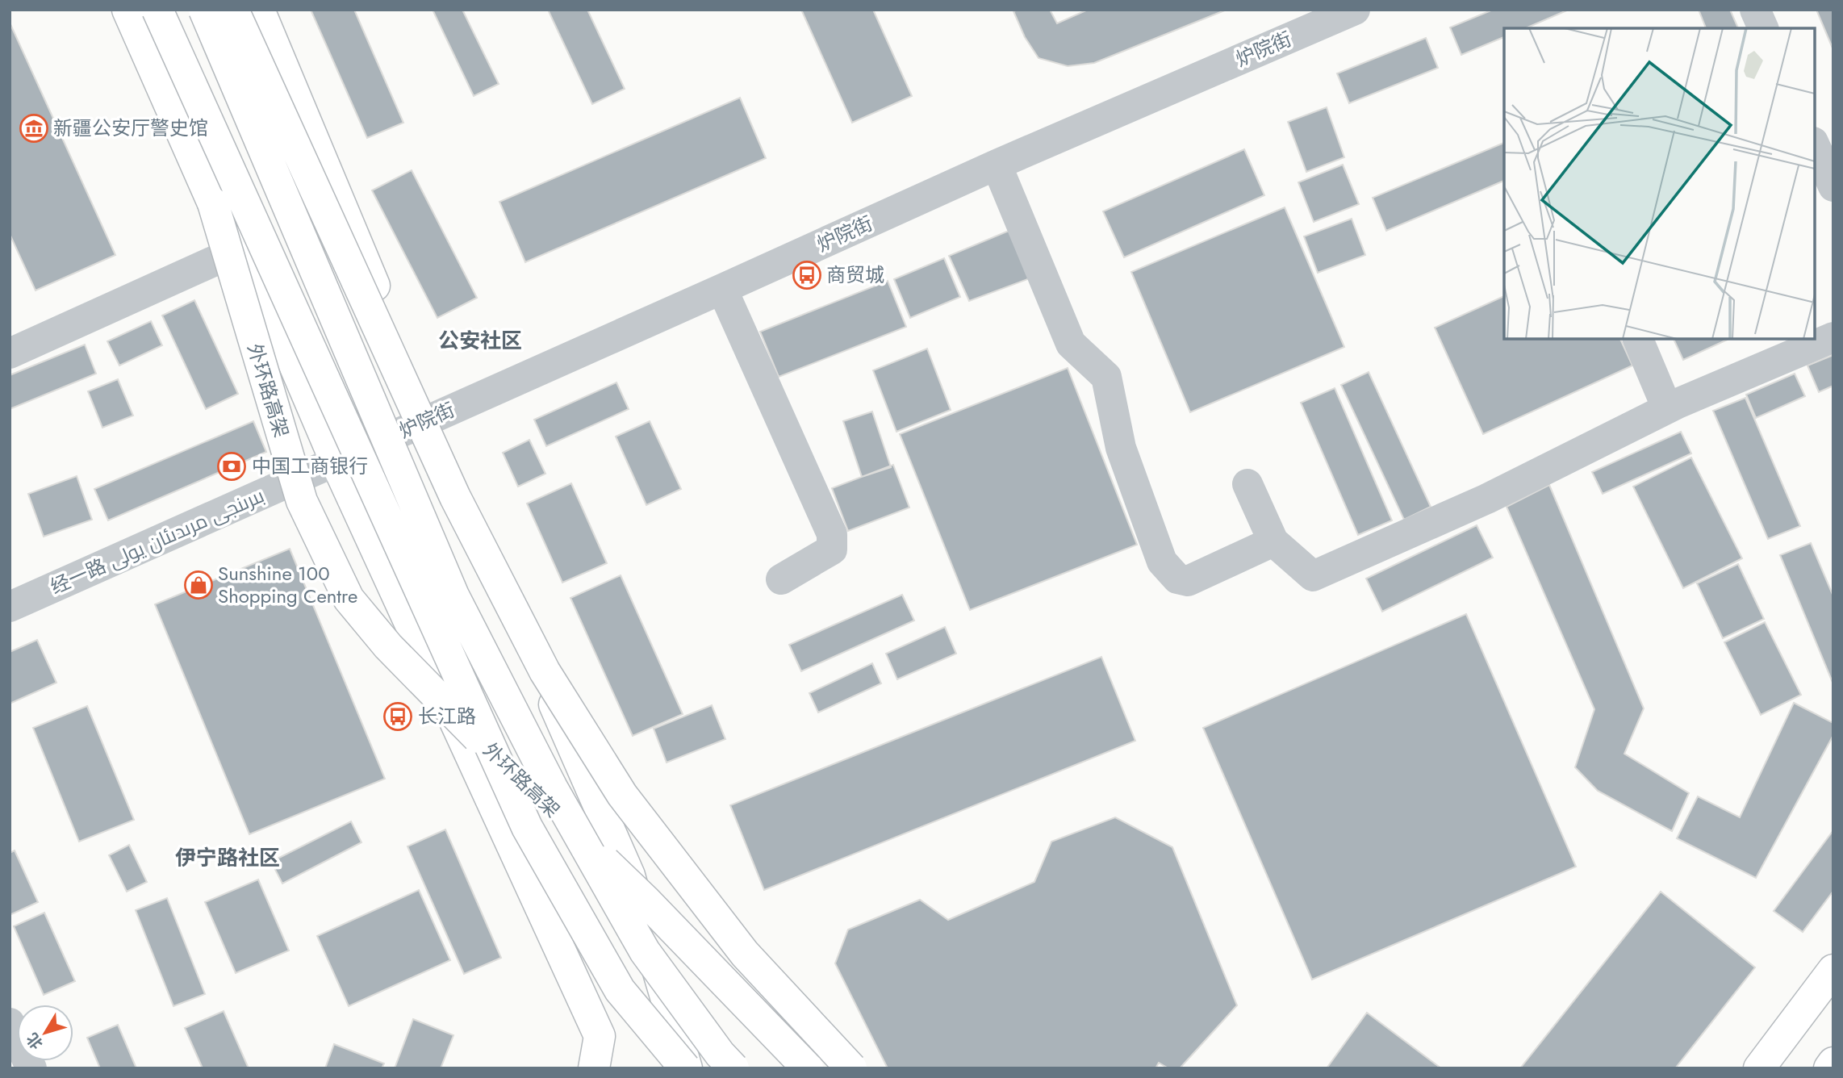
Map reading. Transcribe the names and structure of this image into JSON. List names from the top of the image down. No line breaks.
{"streets":{"main road":["外环路高架"],"street":["炉院街","经一路 بىرىنجى مرىدىئان يولى"]},"crossings":[["炉院街","经一路 بىرىنجى مرىدىئان يولى"]],"districts":["公安社区","伊宁路社区"],"places":{"museum":["新疆公安厅警史馆"],"bus stop":["商贸城","长江路"],"bank":["中国工商银行"],"shop":["Sunshine 100 Shopping Centre"]},"north":"bottom left"}
